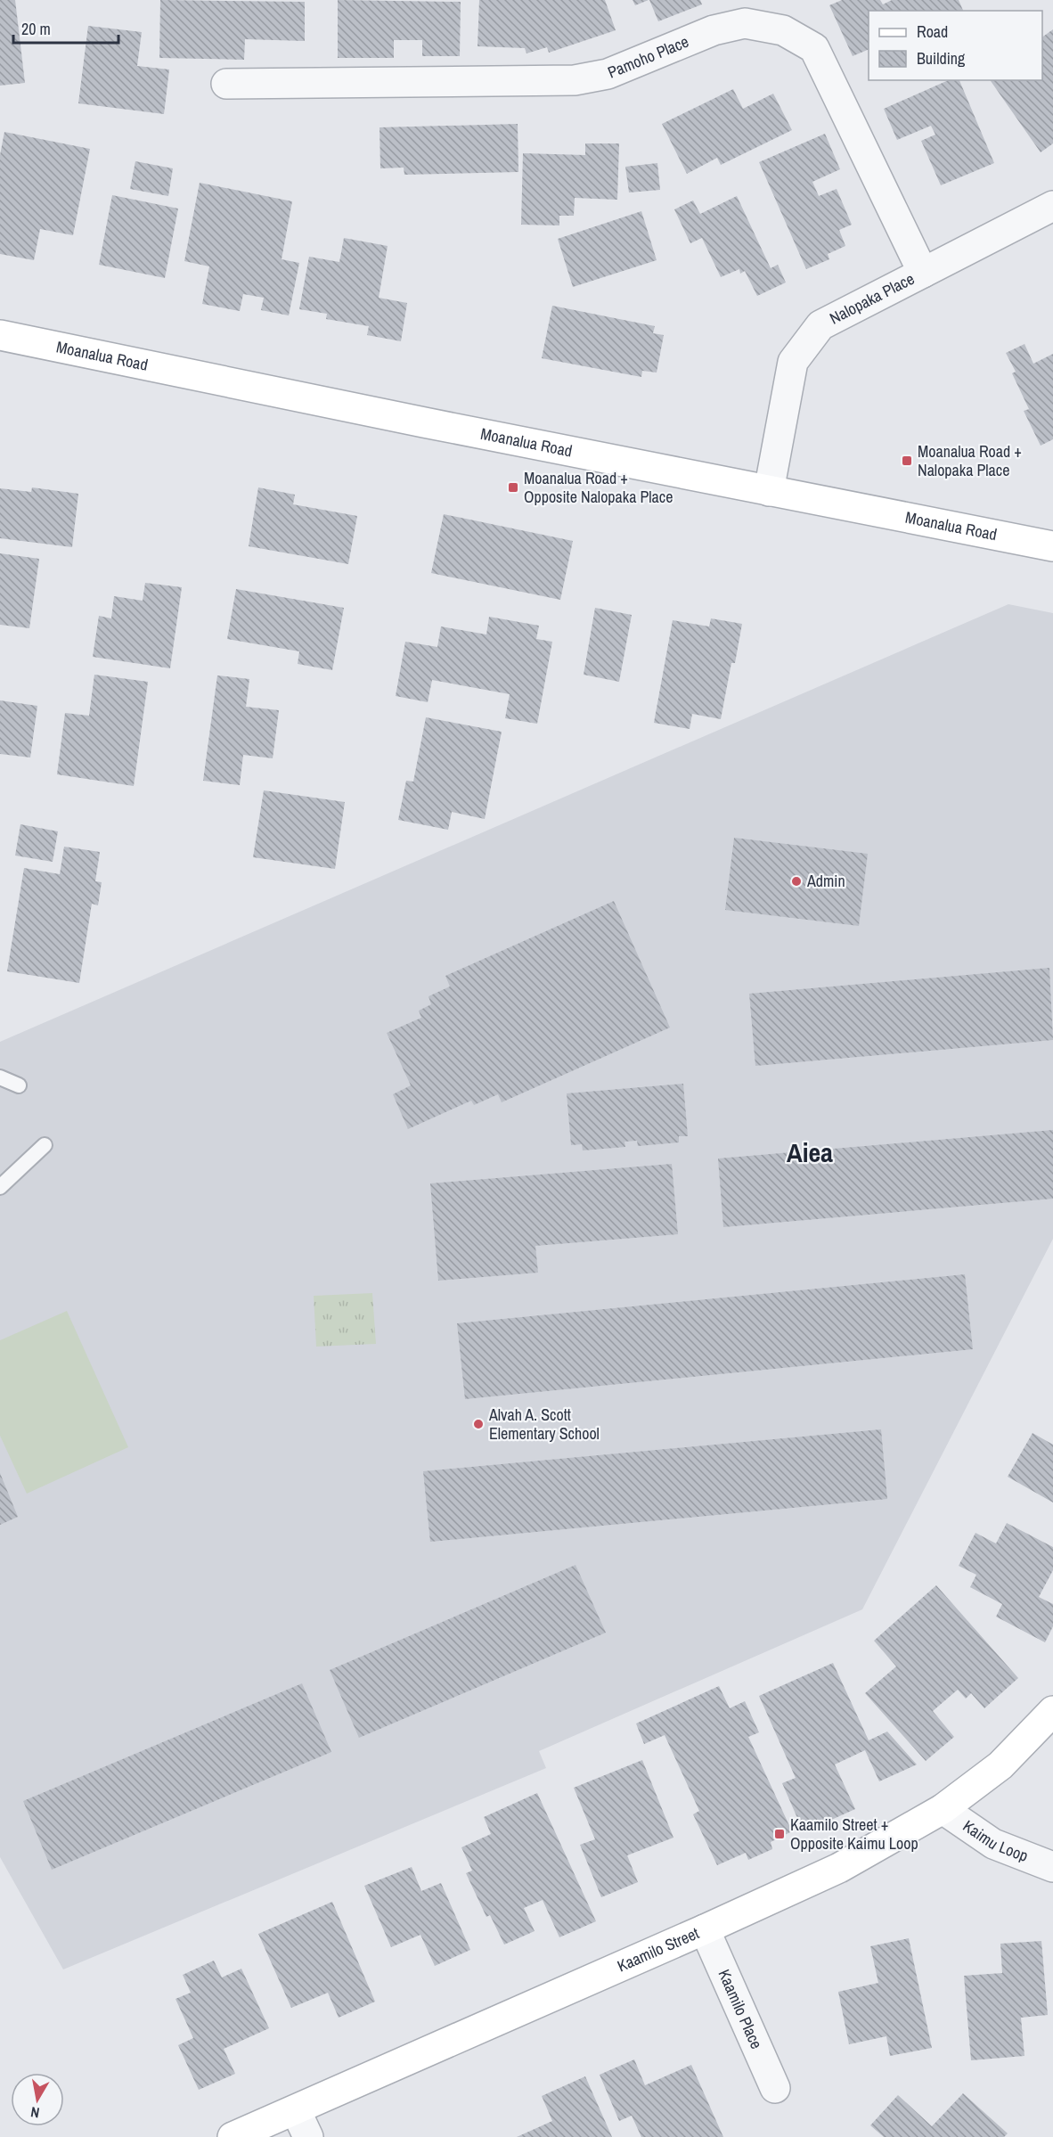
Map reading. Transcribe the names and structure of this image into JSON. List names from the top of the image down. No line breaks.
{"streets":{"main road":["Moanalua Road","Kaamilo Street"],"street":["Pamoho Place","Nalopaka Place","Kaimu Loop","Kaamilo Place"]},"crossings":[["Pamoho Place","Nalopaka Place"],["Nalopaka Place","Moanalua Road"],["Kaimu Loop","Kaamilo Street"],["Kaamilo Street","Kaamilo Place"]],"districts":["Aiea"],"places":{"transit":["Moanalua Road + Nalopaka Place","Moanalua Road + Opposite Nalopaka Place","Kaamilo Street + Opposite Kaimu Loop"],"other":["Admin","Alvah A. Scott Elementary School"]},"legend":["Road","Building"],"scale_bar":"20 m","north":"bottom"}
